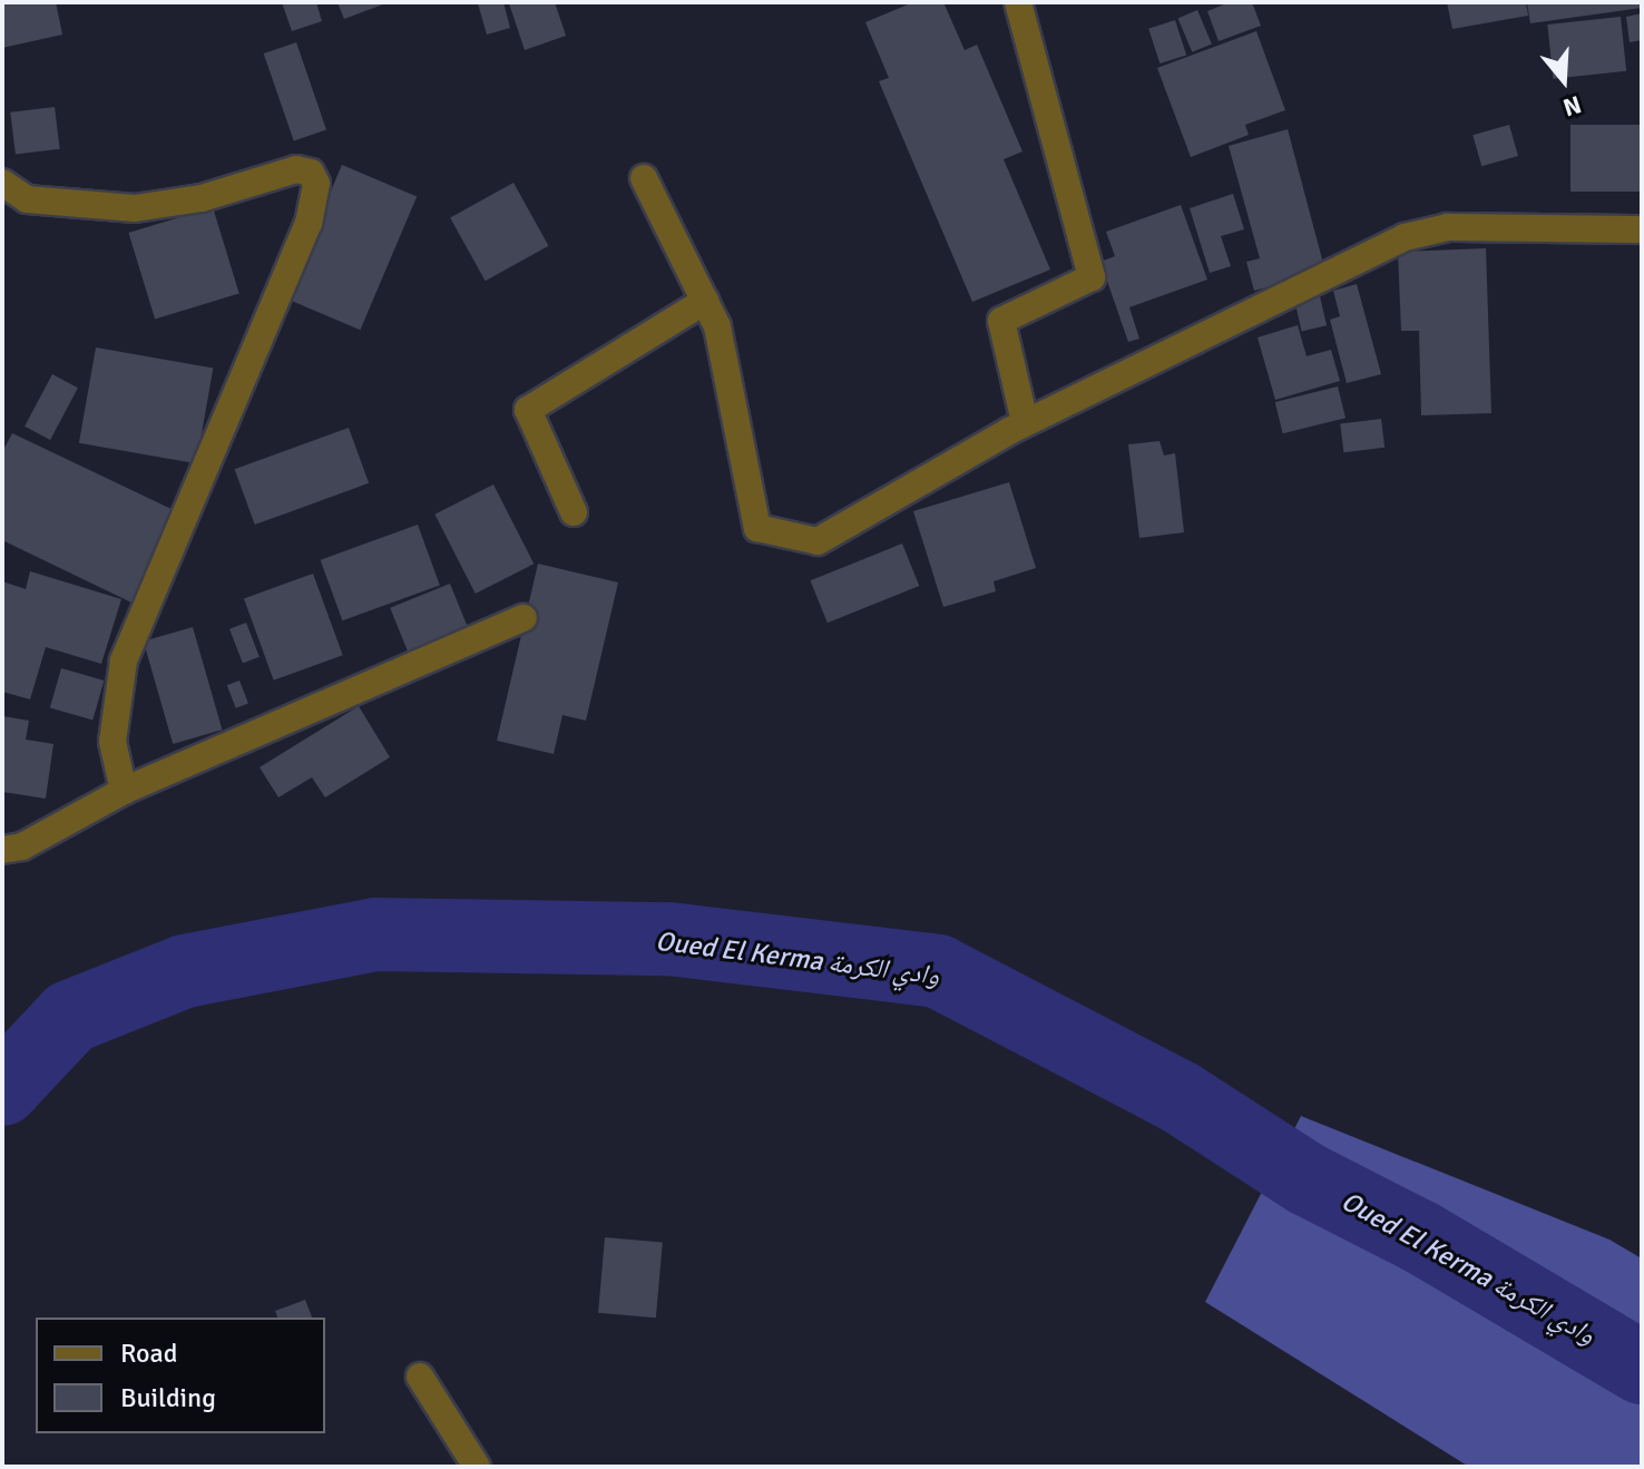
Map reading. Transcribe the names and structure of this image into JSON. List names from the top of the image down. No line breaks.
{"water":["Oued El Kerma وادي الكرمة"],"legend":["Road","Building"],"north":"bottom"}
